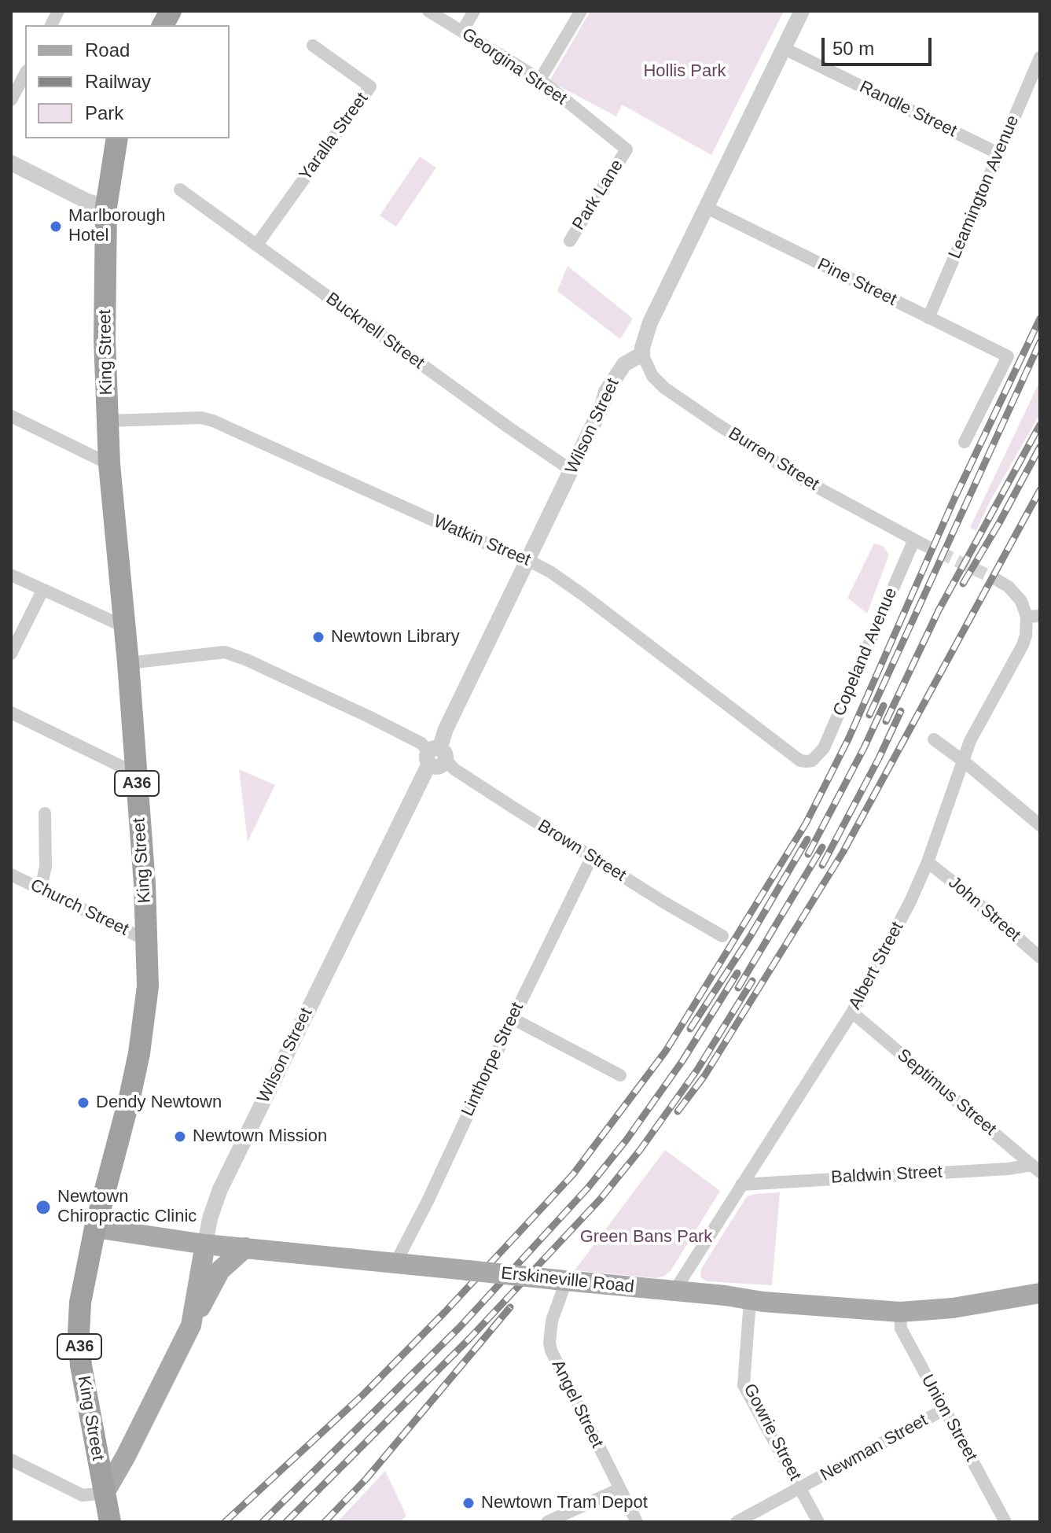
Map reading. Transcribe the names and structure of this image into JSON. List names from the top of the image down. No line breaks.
{"streets":{"highway":["King Street","A36"],"main road":["Wilson Street","Erskineville Road"],"street":["Georgina Street","Randle Street","Yaralla Street","Leamington Avenue","Park Lane","Pine Street","Bucknell Street","Burren Street","Watkin Street","Copeland Avenue","Brown Street","Church Street","John Street","Albert Street","Linthorpe Street","Septimus Street","Baldwin Street","Angel Street","Union Street","Gowrie Street","Newman Street"]},"crossings":[["Georgina Street","Park Lane"],["Randle Street","Leamington Avenue"],["Yaralla Street","Bucknell Street"],["Leamington Avenue","Pine Street"],["Bucknell Street","Wilson Street"],["King Street","Wilson Street"],["King Street","Watkin Street"],["King Street","Brown Street"],["King Street","Church Street"],["King Street","Erskineville Road"],["Wilson Street","Burren Street"],["Wilson Street","Watkin Street"],["Wilson Street","Brown Street"],["Wilson Street","Erskineville Road"],["Burren Street","Copeland Avenue"],["Watkin Street","Copeland Avenue"],["Brown Street","Linthorpe Street"],["John Street","Albert Street"],["Albert Street","Septimus Street"],["Albert Street","Baldwin Street"],["Albert Street","Erskineville Road"],["Linthorpe Street","Erskineville Road"],["Septimus Street","Baldwin Street"],["Erskineville Road","Angel Street"],["Erskineville Road","Union Street"],["Erskineville Road","Gowrie Street"],["Union Street","Newman Street"],["Gowrie Street","Newman Street"]],"parks":["Hollis Park","Green Bans Park"],"places":["Marlborough Hotel","Newtown Library","Dendy Newtown","Newtown Mission","Newtown Chiropractic Clinic","Newtown Tram Depot"],"legend":["Road","Railway","Park"],"scale_bar":"50 m"}
